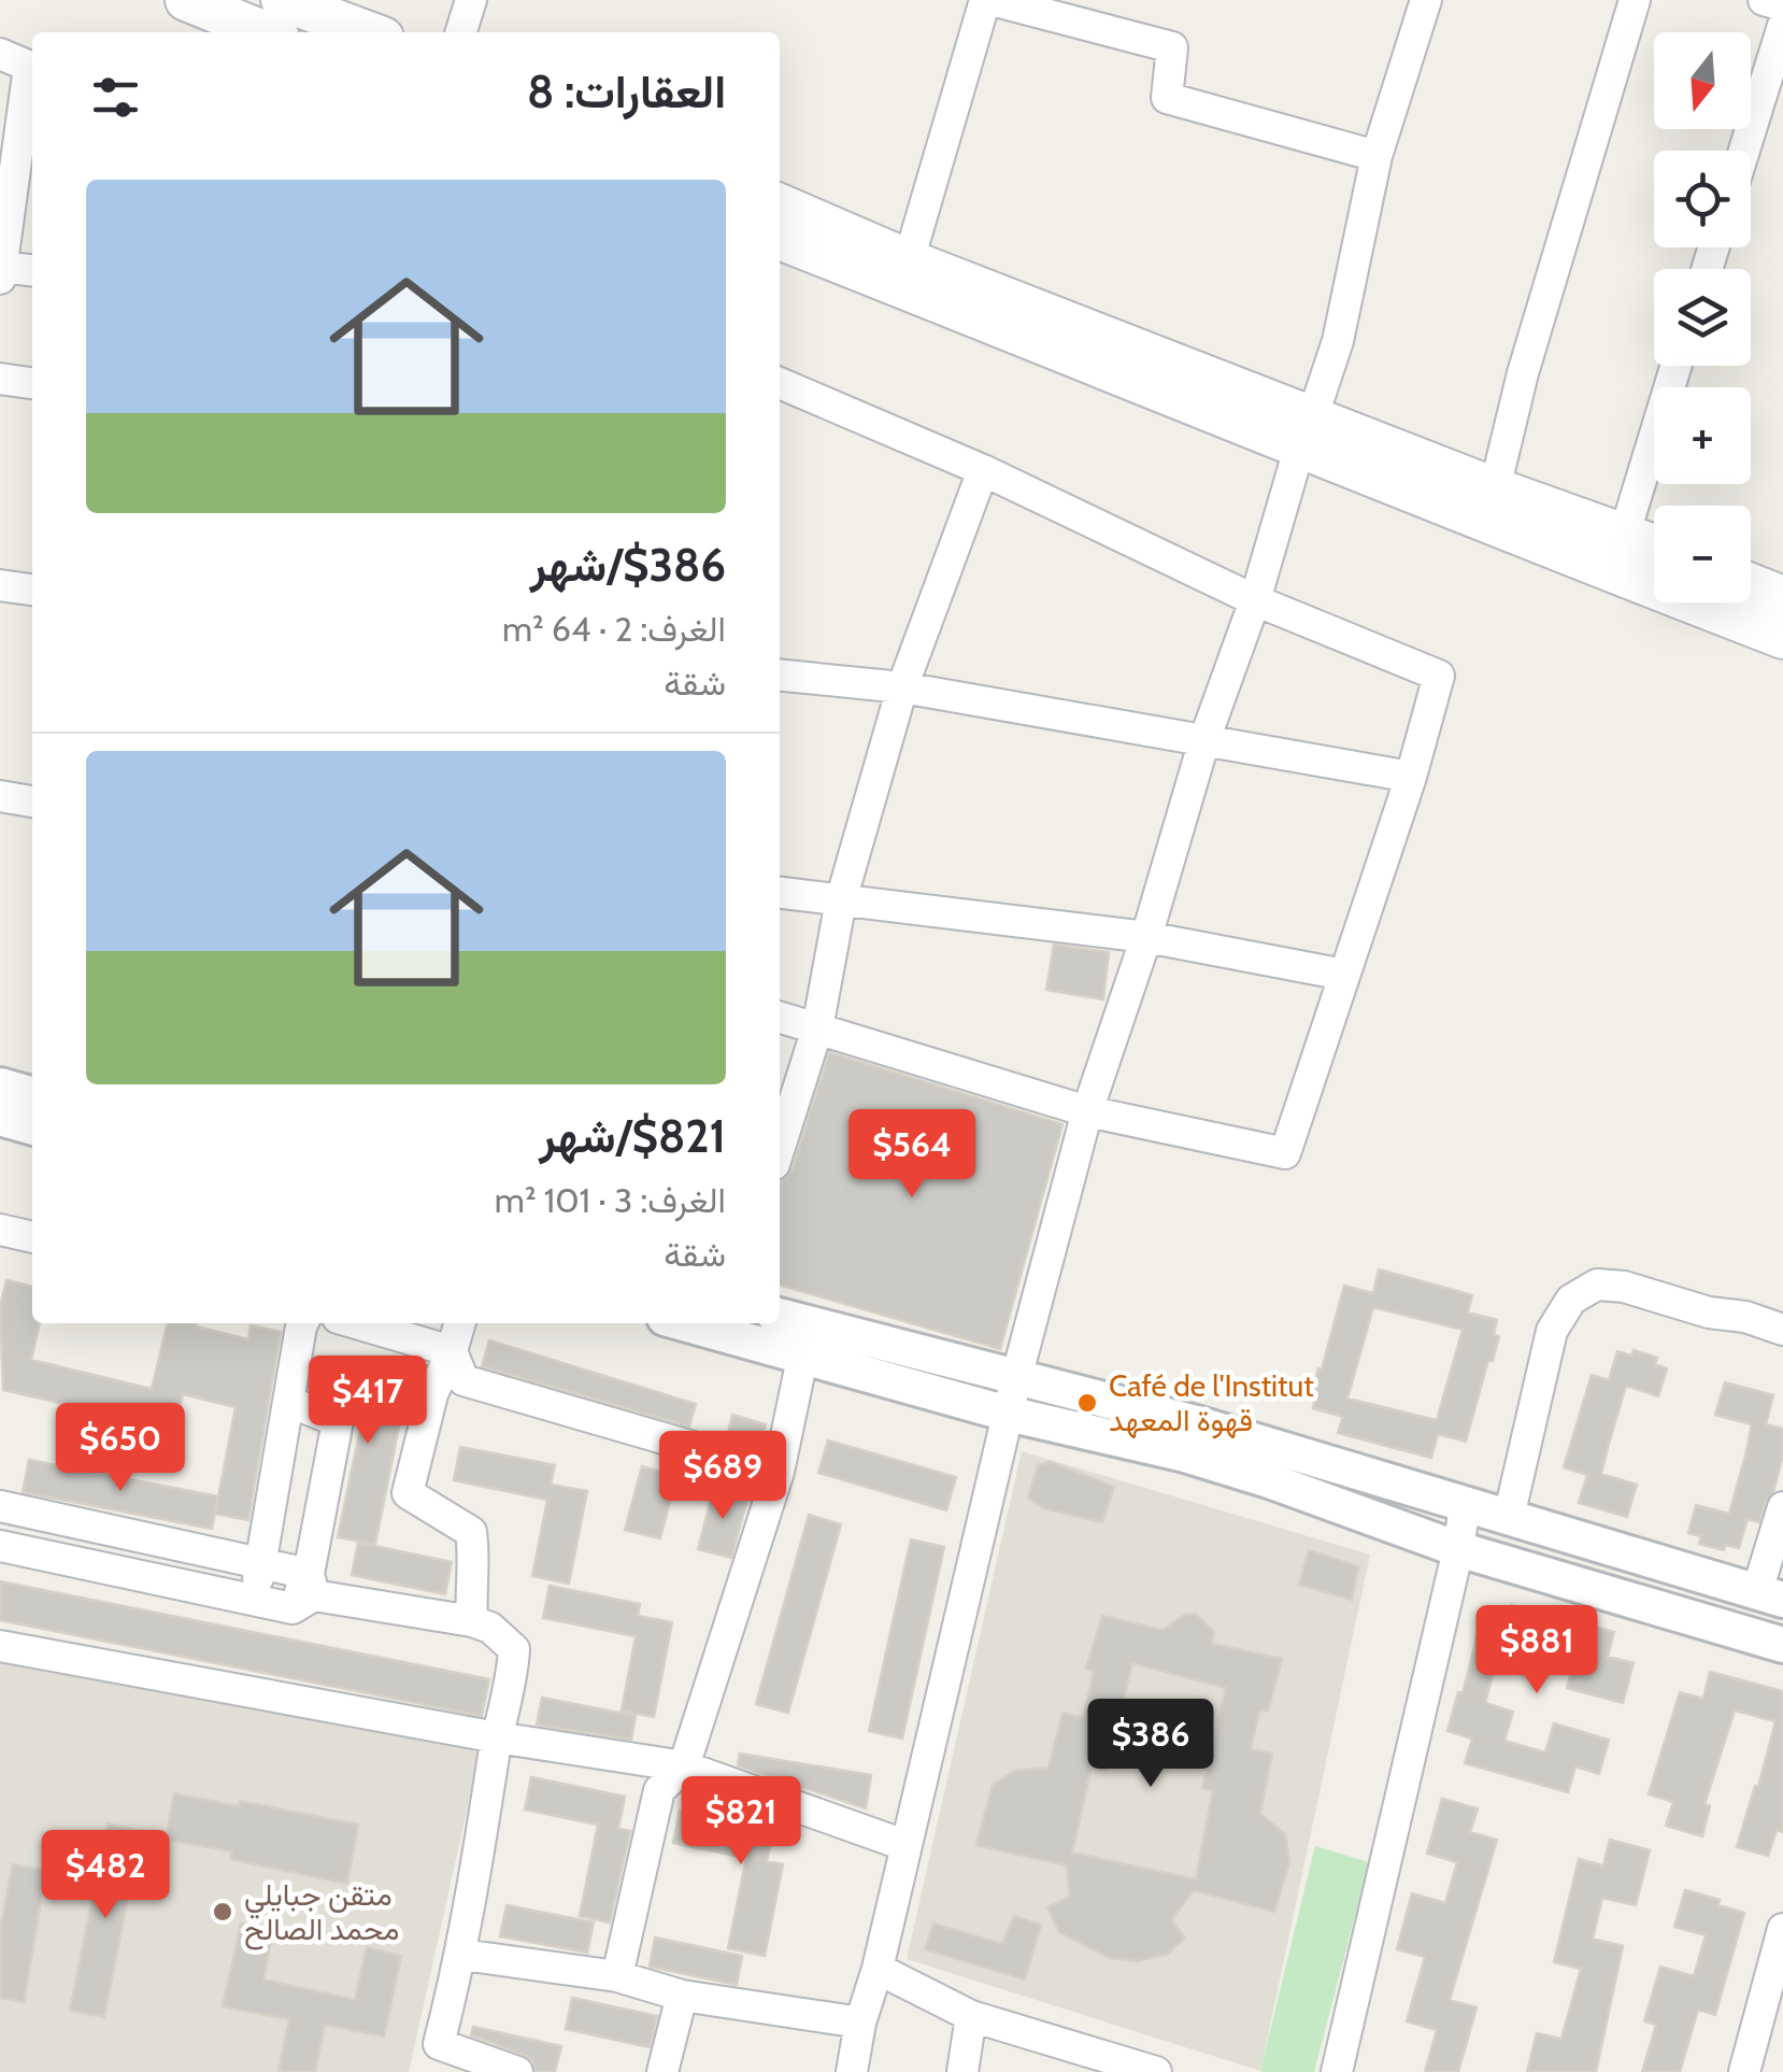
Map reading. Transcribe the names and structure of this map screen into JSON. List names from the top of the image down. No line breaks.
{"places":["Café de l'Institut قهوة المعهد","متقن جبايلي محمد الصالح"],"north":"bottom","page":{"map_buttons":["+","−"],"heading":"العقارات: 8","list":[{"name":"$386/شهر","note":"الغرف: 2 · 64 m² · شقة"},{"name":"$821/شهر","note":"الغرف: 3 · 101 m² · شقة"}],"price":["$564","$417","$650","$689","$881","$386","$821","$482"]}}
